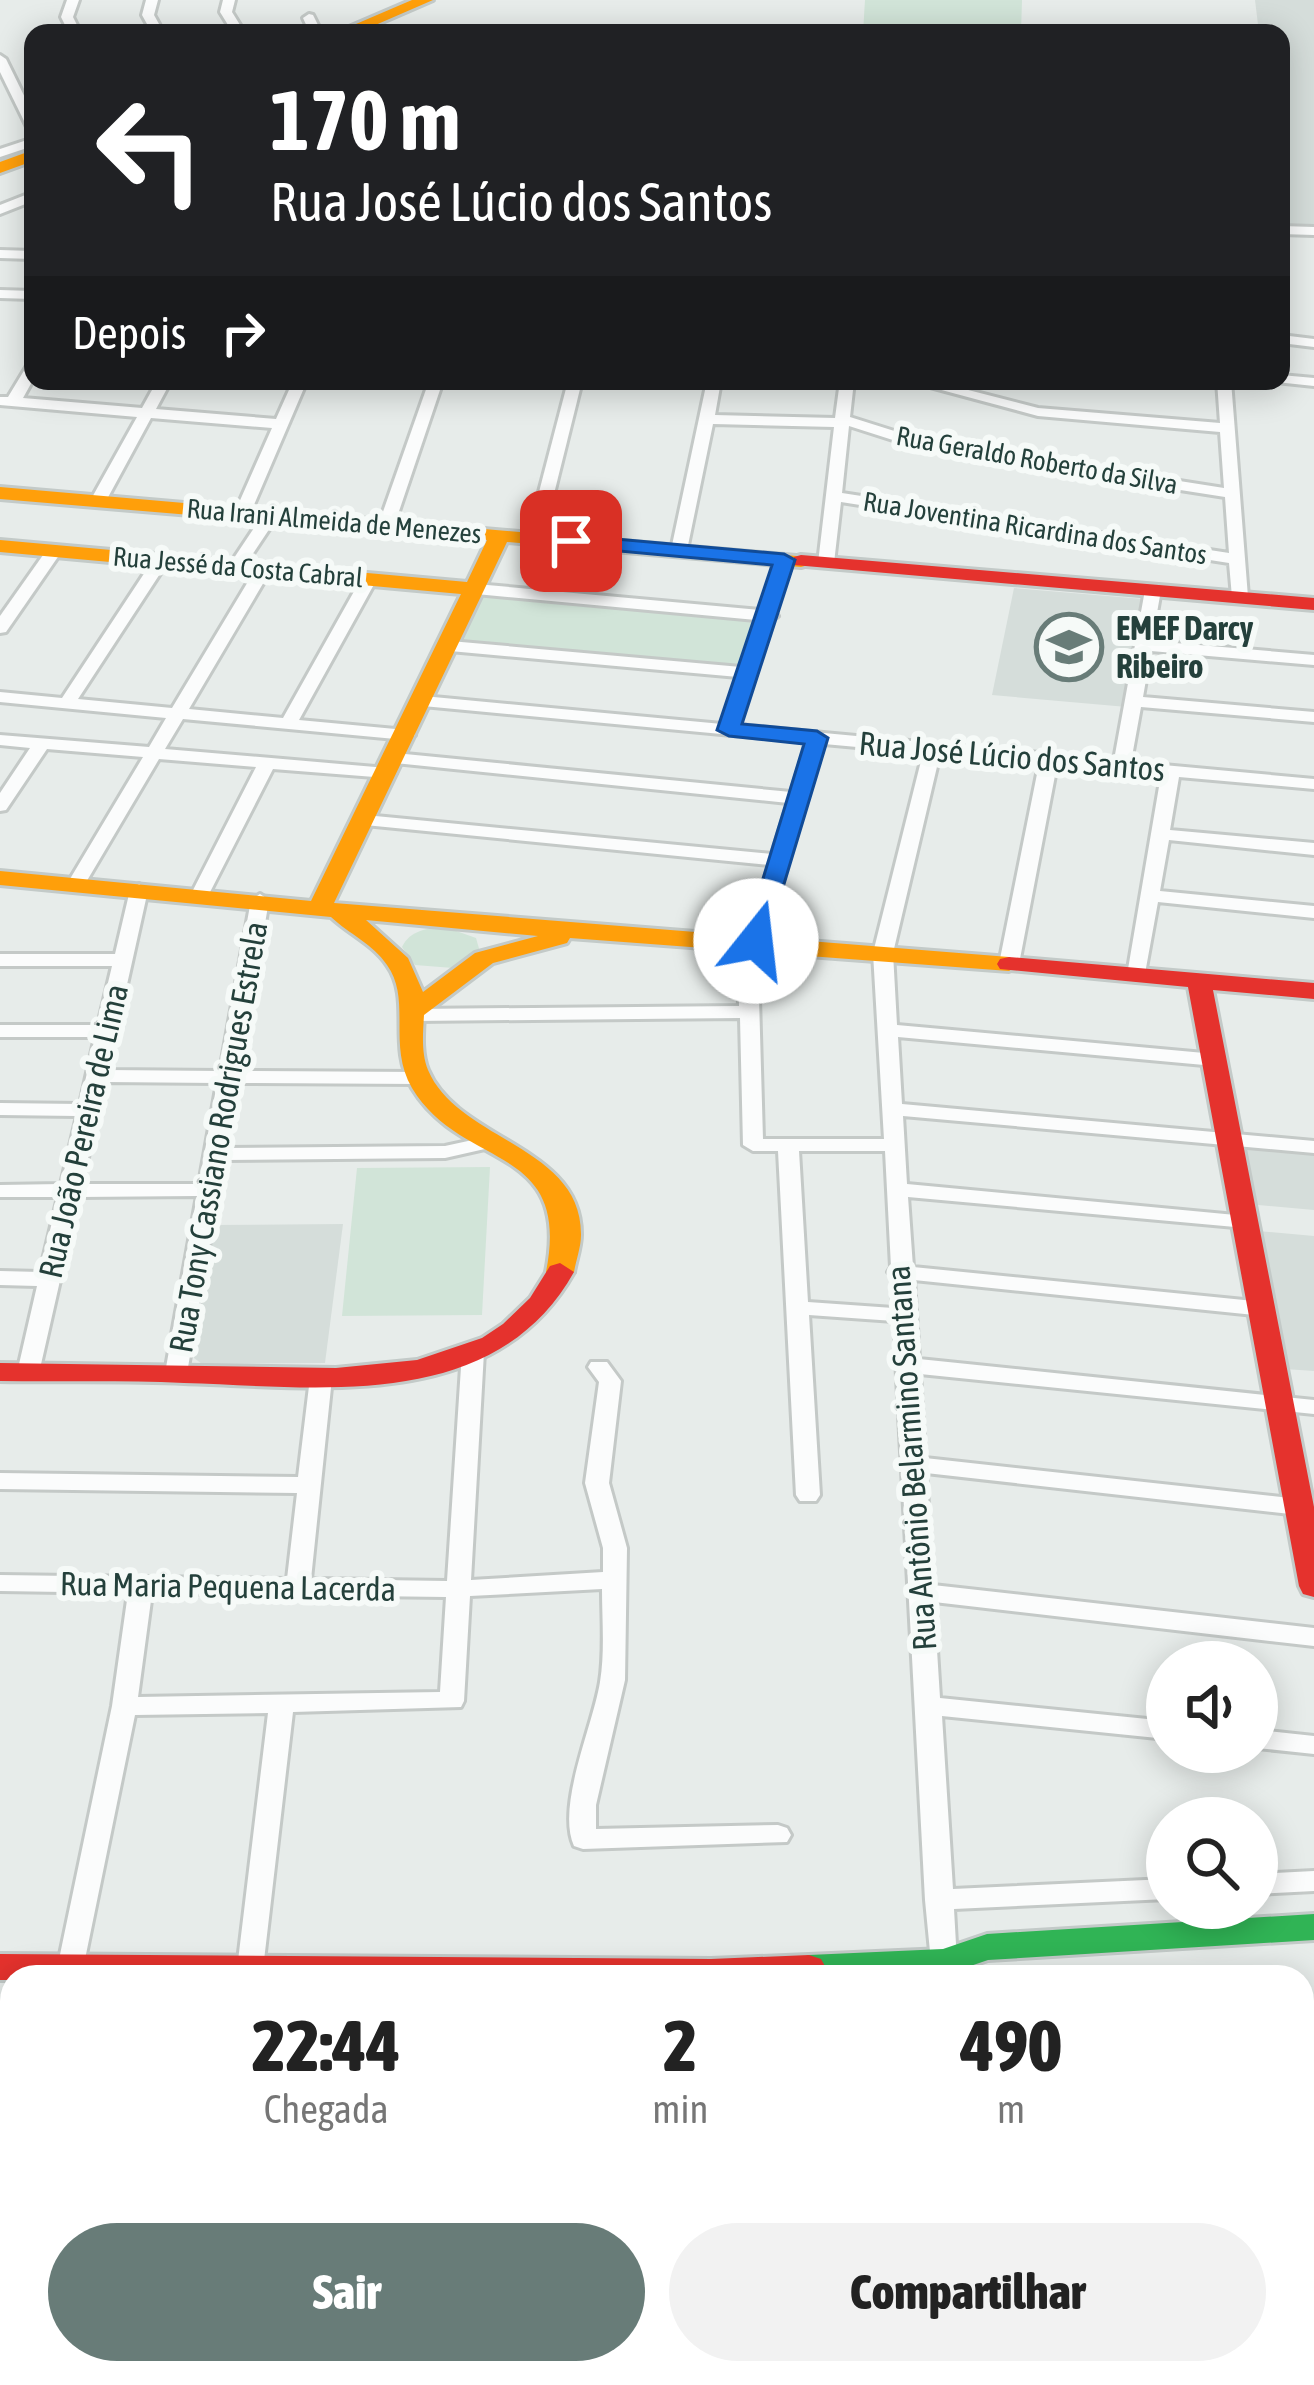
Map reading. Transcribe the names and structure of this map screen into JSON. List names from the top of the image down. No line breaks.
{"streets":{"street":["Rua Geraldo Roberto da Silva","Rua Irani Almeida de Menezes","Rua Joventina Ricardina dos Santos","Rua Jessé da Costa Cabral","Rua José Lúcio dos Santos","Rua João Pereira de Lima","Rua Tony Cassiano Rodrigues Estrela","Rua Antônio Belarmino Santana","Rua Maria Pequena Lacerda"]},"crossings":[["Rua José Lúcio dos Santos","Rua Antônio Belarmino Santana"]],"places":{"school or university":["EMEF Darcy Ribeiro"]},"page":{"turn":["170 m","Rua José Lúcio dos Santos"],"then":"Depois","eta":["22:44","Chegada","2","min","490","m"],"buttons":["Sair","Compartilhar"]}}
